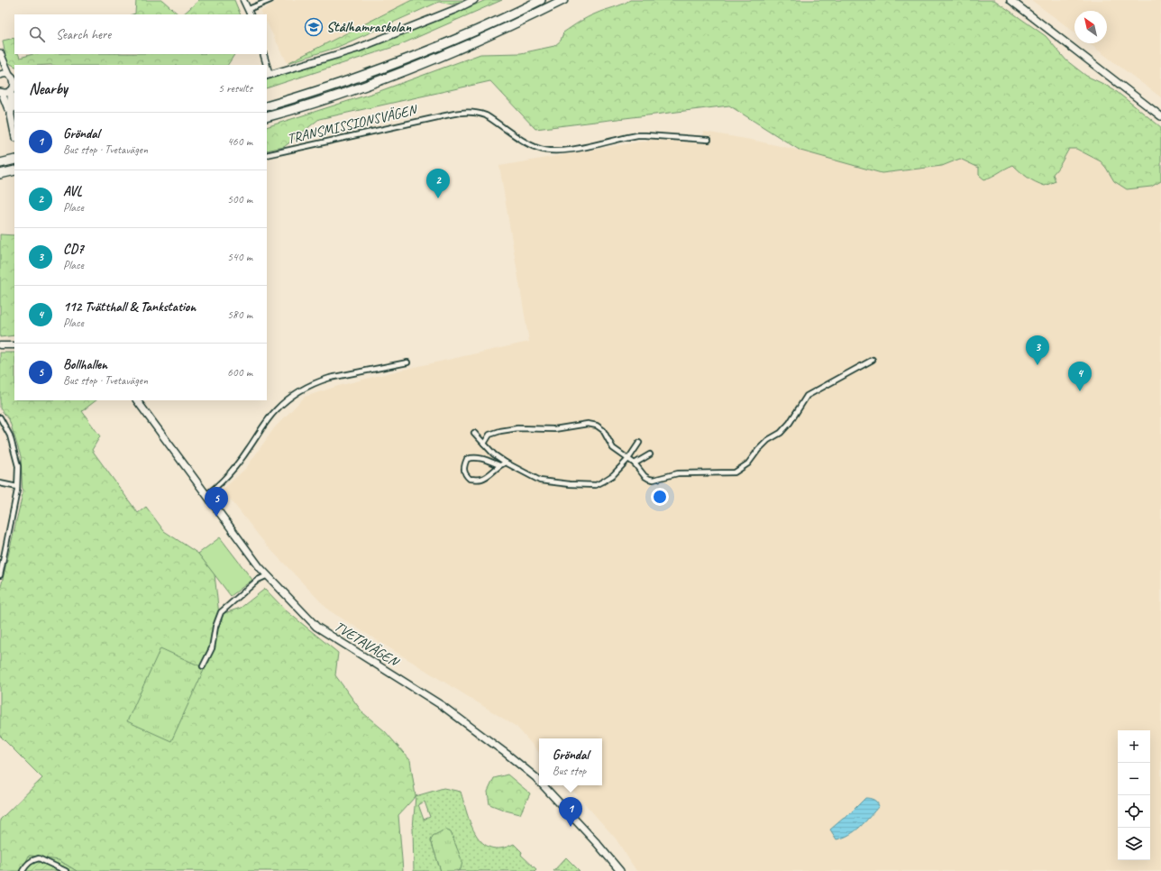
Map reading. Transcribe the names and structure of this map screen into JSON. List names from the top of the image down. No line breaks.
{"streets":{"main road":["TVETAVÄGEN"],"street":["TRANSMISSIONSVÄGEN"]},"places":{"school or university":["Stålhamraskolan"]},"north":"top left","page":{"search":"Search here","heading":["Nearby","5 results"],"list":[{"mark":"1","name":"Gröndal","note":"Bus stop · Tvetavägen","value":"460 m"},{"mark":"2","name":"AVL","note":"Place","value":"500 m"},{"mark":"3","name":"CD7","note":"Place","value":"540 m"},{"mark":"4","name":"112 Tvätthall & Tankstation","note":"Place","value":"580 m"},{"mark":"5","name":"Bollhallen","note":"Bus stop · Tvetavägen","value":"600 m"}],"pins":["2","3","4","5","1"],"map_buttons":["+","−"],"popup":["Gröndal","Bus stop"]}}
